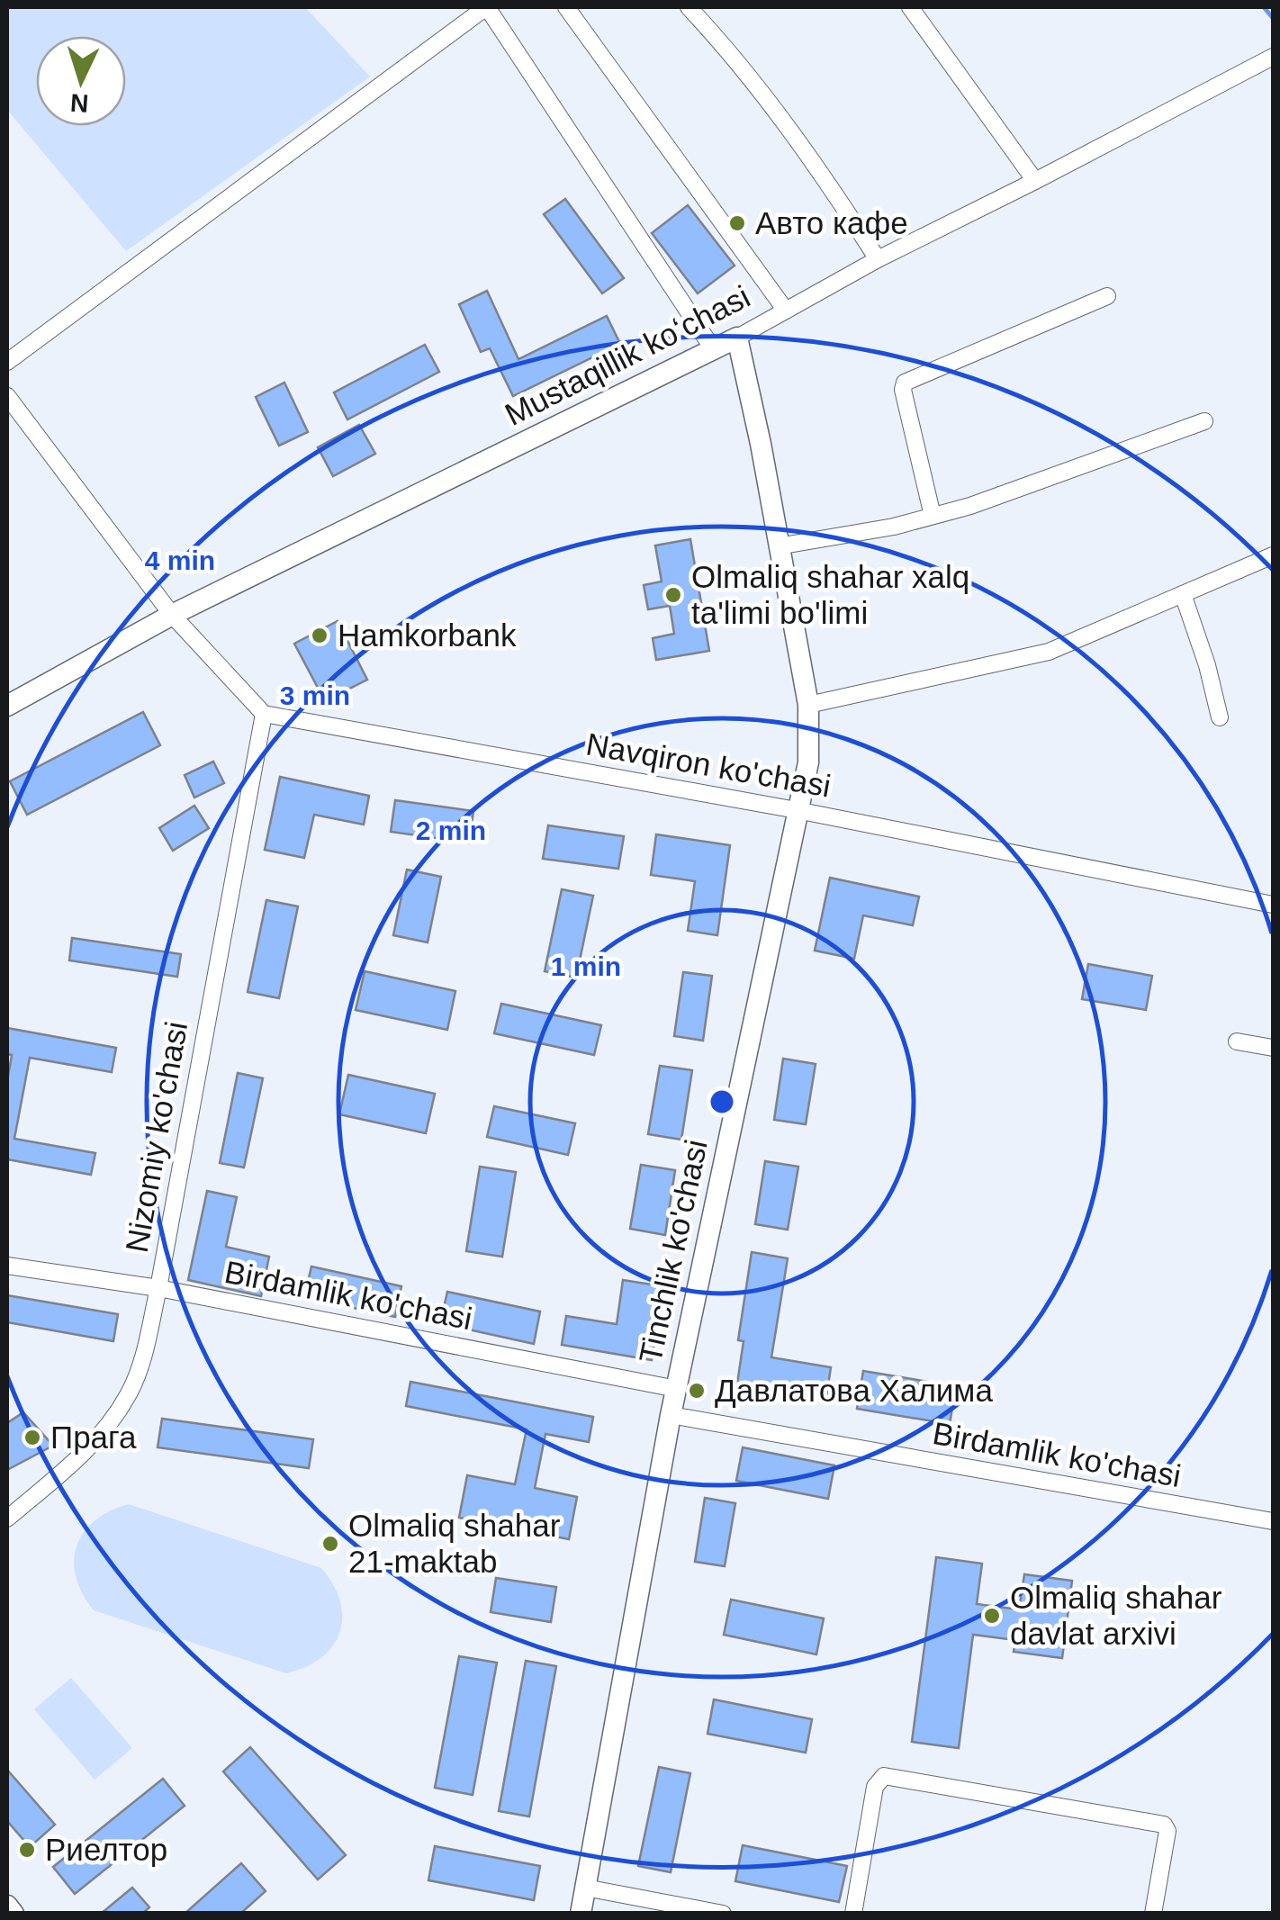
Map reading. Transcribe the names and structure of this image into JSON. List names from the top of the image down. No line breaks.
{"streets":{"main road":["Mustaqillik koʻchasi","Tinchlik ko'chasi"],"street":["Navqiron ko'chasi","Nizomiy ko'chasi","Birdamlik ko'chasi"]},"crossings":[["Mustaqillik koʻchasi","Tinchlik ko'chasi"],["Navqiron ko'chasi","Nizomiy ko'chasi"],["Navqiron ko'chasi","Tinchlik ko'chasi"],["Nizomiy ko'chasi","Birdamlik ko'chasi"],["Tinchlik ko'chasi","Birdamlik ko'chasi"]],"places":["Авто кафе","Olmaliq shahar xalq ta'limi bo'limi","Hamkorbank","Давлатова Халима","Прага","Olmaliq shahar 21-maktab","Olmaliq shahar davlat arxivi","Риелтор"],"north":"bottom","rings":["4 min","3 min","2 min","1 min"]}
